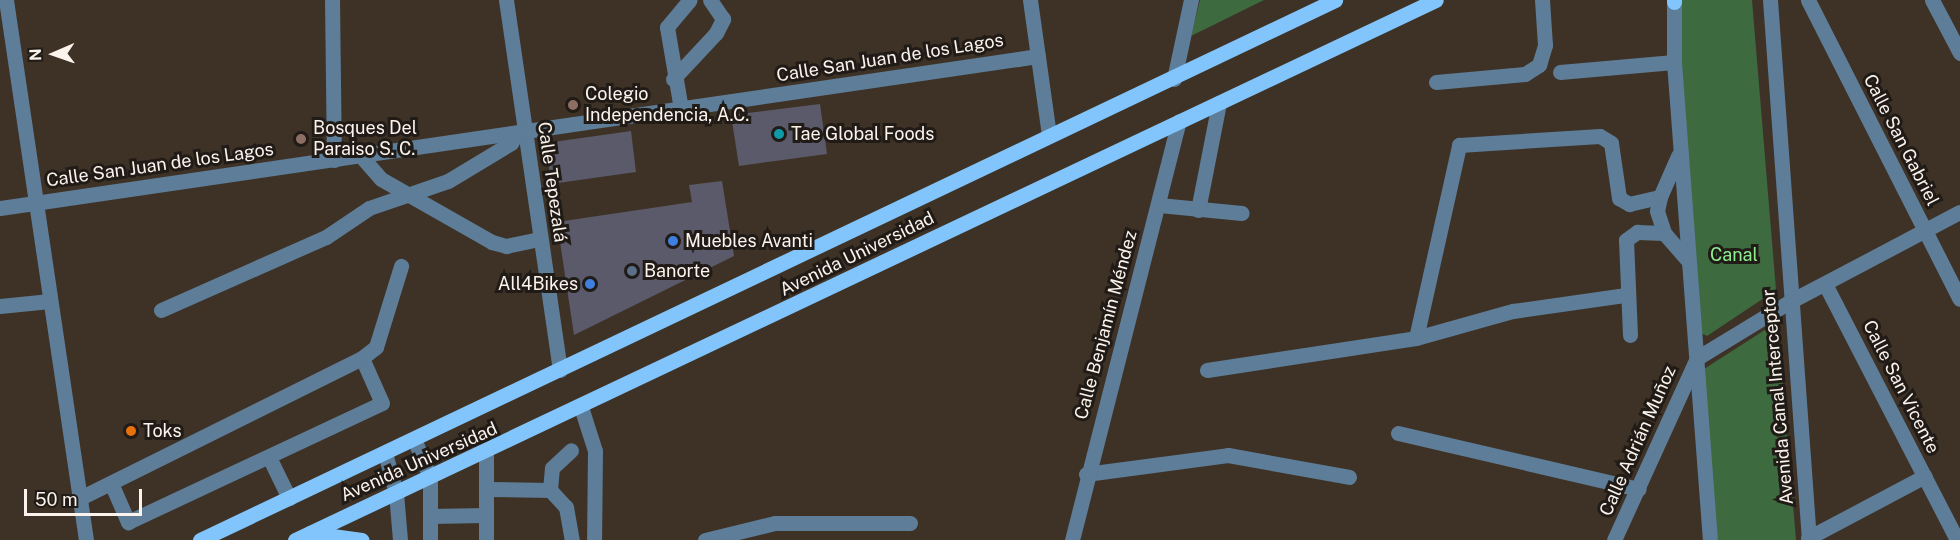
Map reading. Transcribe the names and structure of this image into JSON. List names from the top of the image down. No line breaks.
{"streets":{"main road":["Avenida Universidad"],"street":["Calle San Juan de los Lagos","Calle San Gabriel","Calle Tepezalá","Calle Benjamín Méndez","Calle San Vicente","Avenida Canal Interceptor","Calle Adrián Muñoz"]},"crossings":[["Calle San Juan de los Lagos","Calle Tepezalá"],["Calle Tepezalá","Avenida Universidad"],["Avenida Universidad","Calle Benjamín Méndez"]],"parks":["Canal"],"places":["Colegio Independencia, A.C.","Tae Global Foods","Bosques Del Paraiso S. C.","Muebles Avanti","Banorte","All4Bikes","Toks"],"scale_bar":"50 m","north":"left"}
